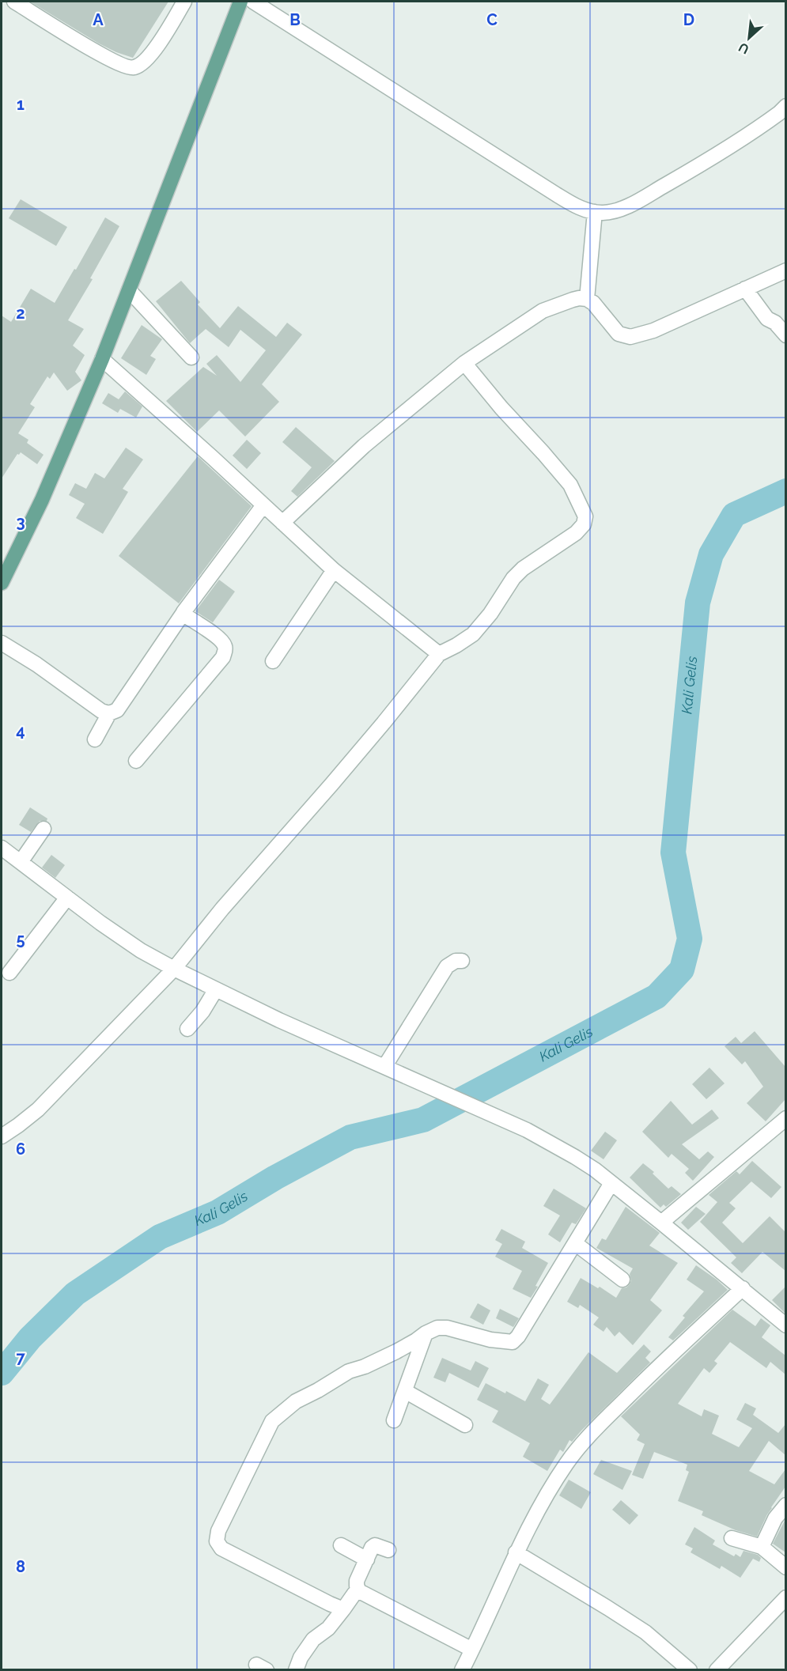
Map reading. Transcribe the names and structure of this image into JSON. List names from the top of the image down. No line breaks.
{"water":["Kali Gelis"],"north":"bottom left","grid":{"columns":["A","B","C","D"],"rows":["1","2","3","4","5","6","7","8"]}}
